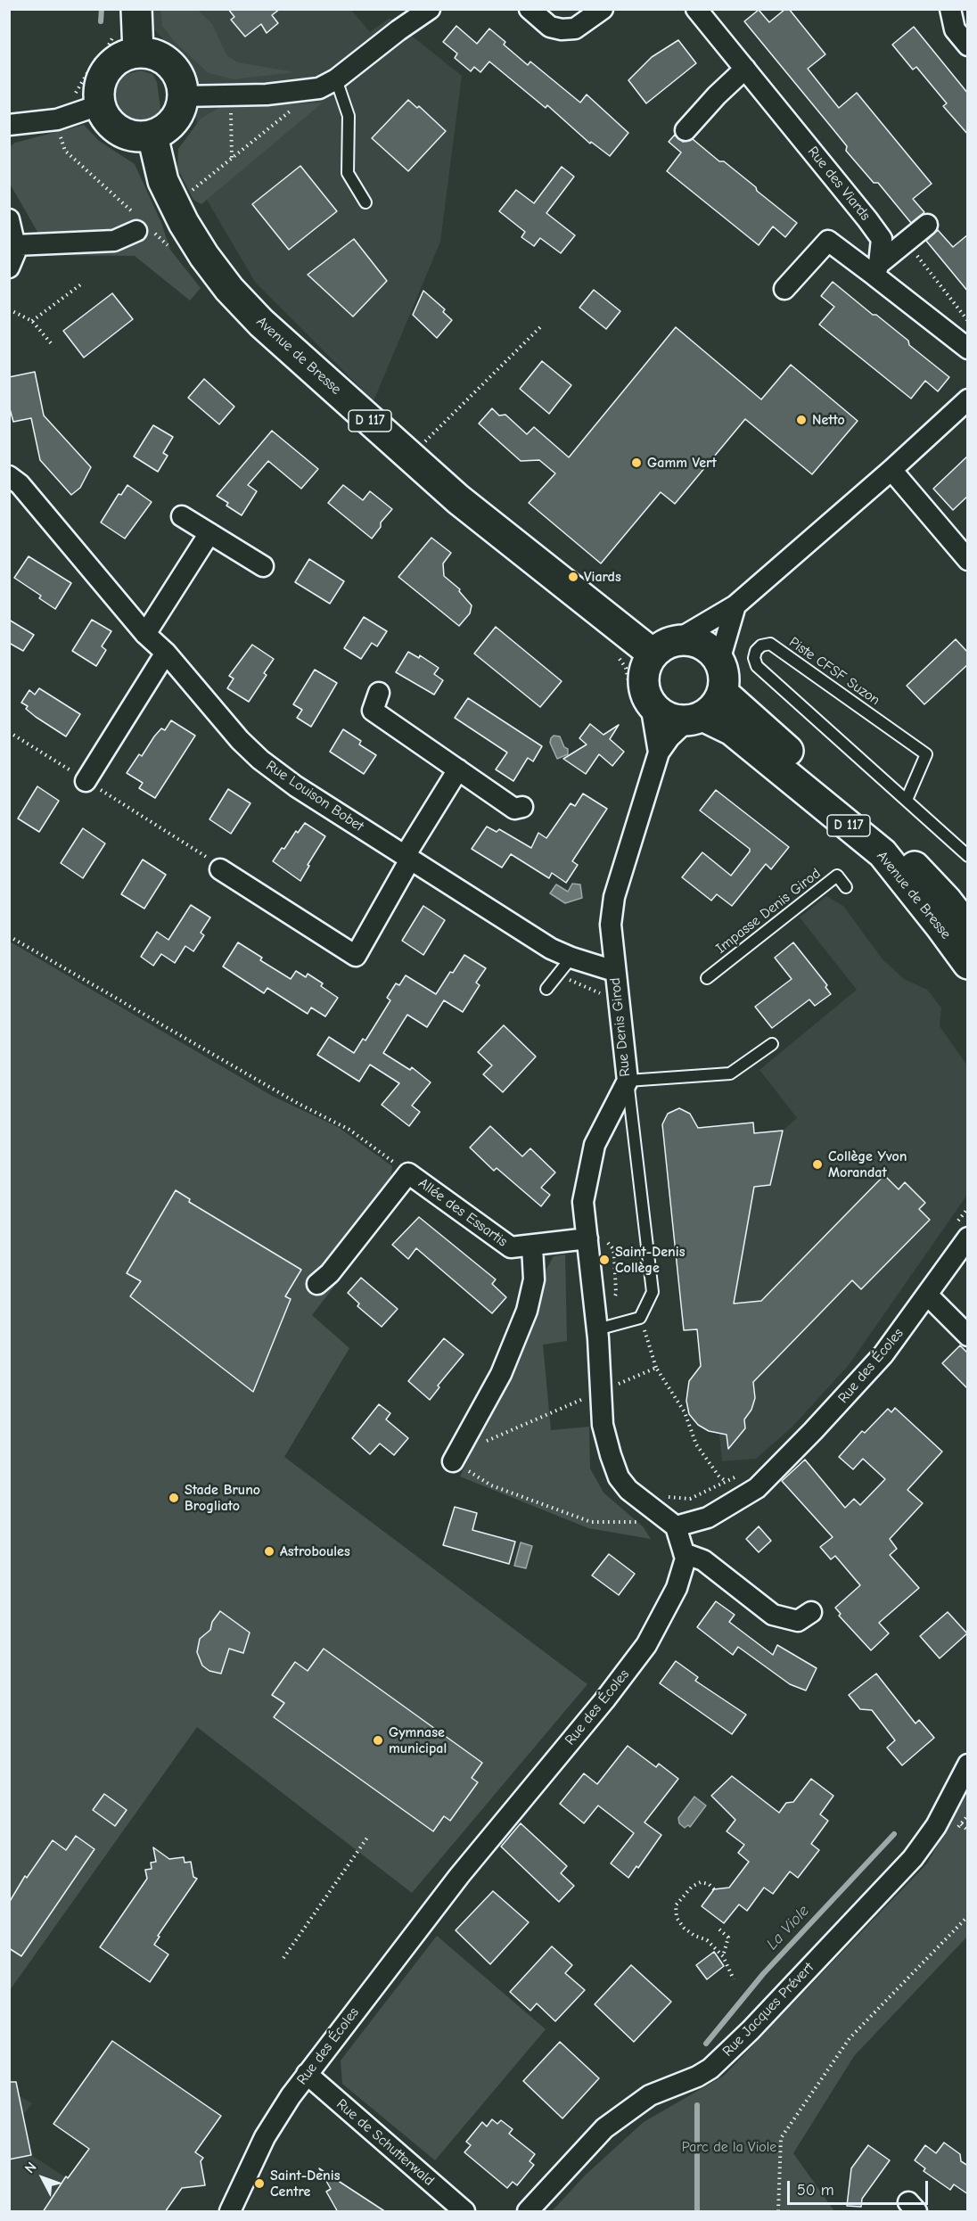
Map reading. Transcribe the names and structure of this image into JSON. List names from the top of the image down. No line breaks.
{"streets":{"main road":["Avenue de Bresse","D 117"],"street":["Rue des Viards","Rue Louison Bobet","Rue Denis Girod","Allée des Essartis","Rue des Écoles","Rue Jacques Prévert","Rue de Schutterwald"],"lane":["Piste CFSF Suzon","Impasse Denis Girod"]},"crossings":[["Avenue de Bresse","Rue Denis Girod"],["Rue Louison Bobet","Rue Denis Girod"],["Rue Denis Girod","Allée des Essartis"],["Rue Denis Girod","Rue des Écoles"],["Rue des Écoles","Rue de Schutterwald"]],"water":["La Viole"],"parks":["Parc de la Viole"],"places":["Netto","Gamm Vert","Viards","Collège Yvon Morandat","Saint-Denis Collège","Stade Bruno Brogliato","Astroboules","Gymnase municipal","Saint-Denis Centre"],"scale_bar":"50 m","north":"top left"}
